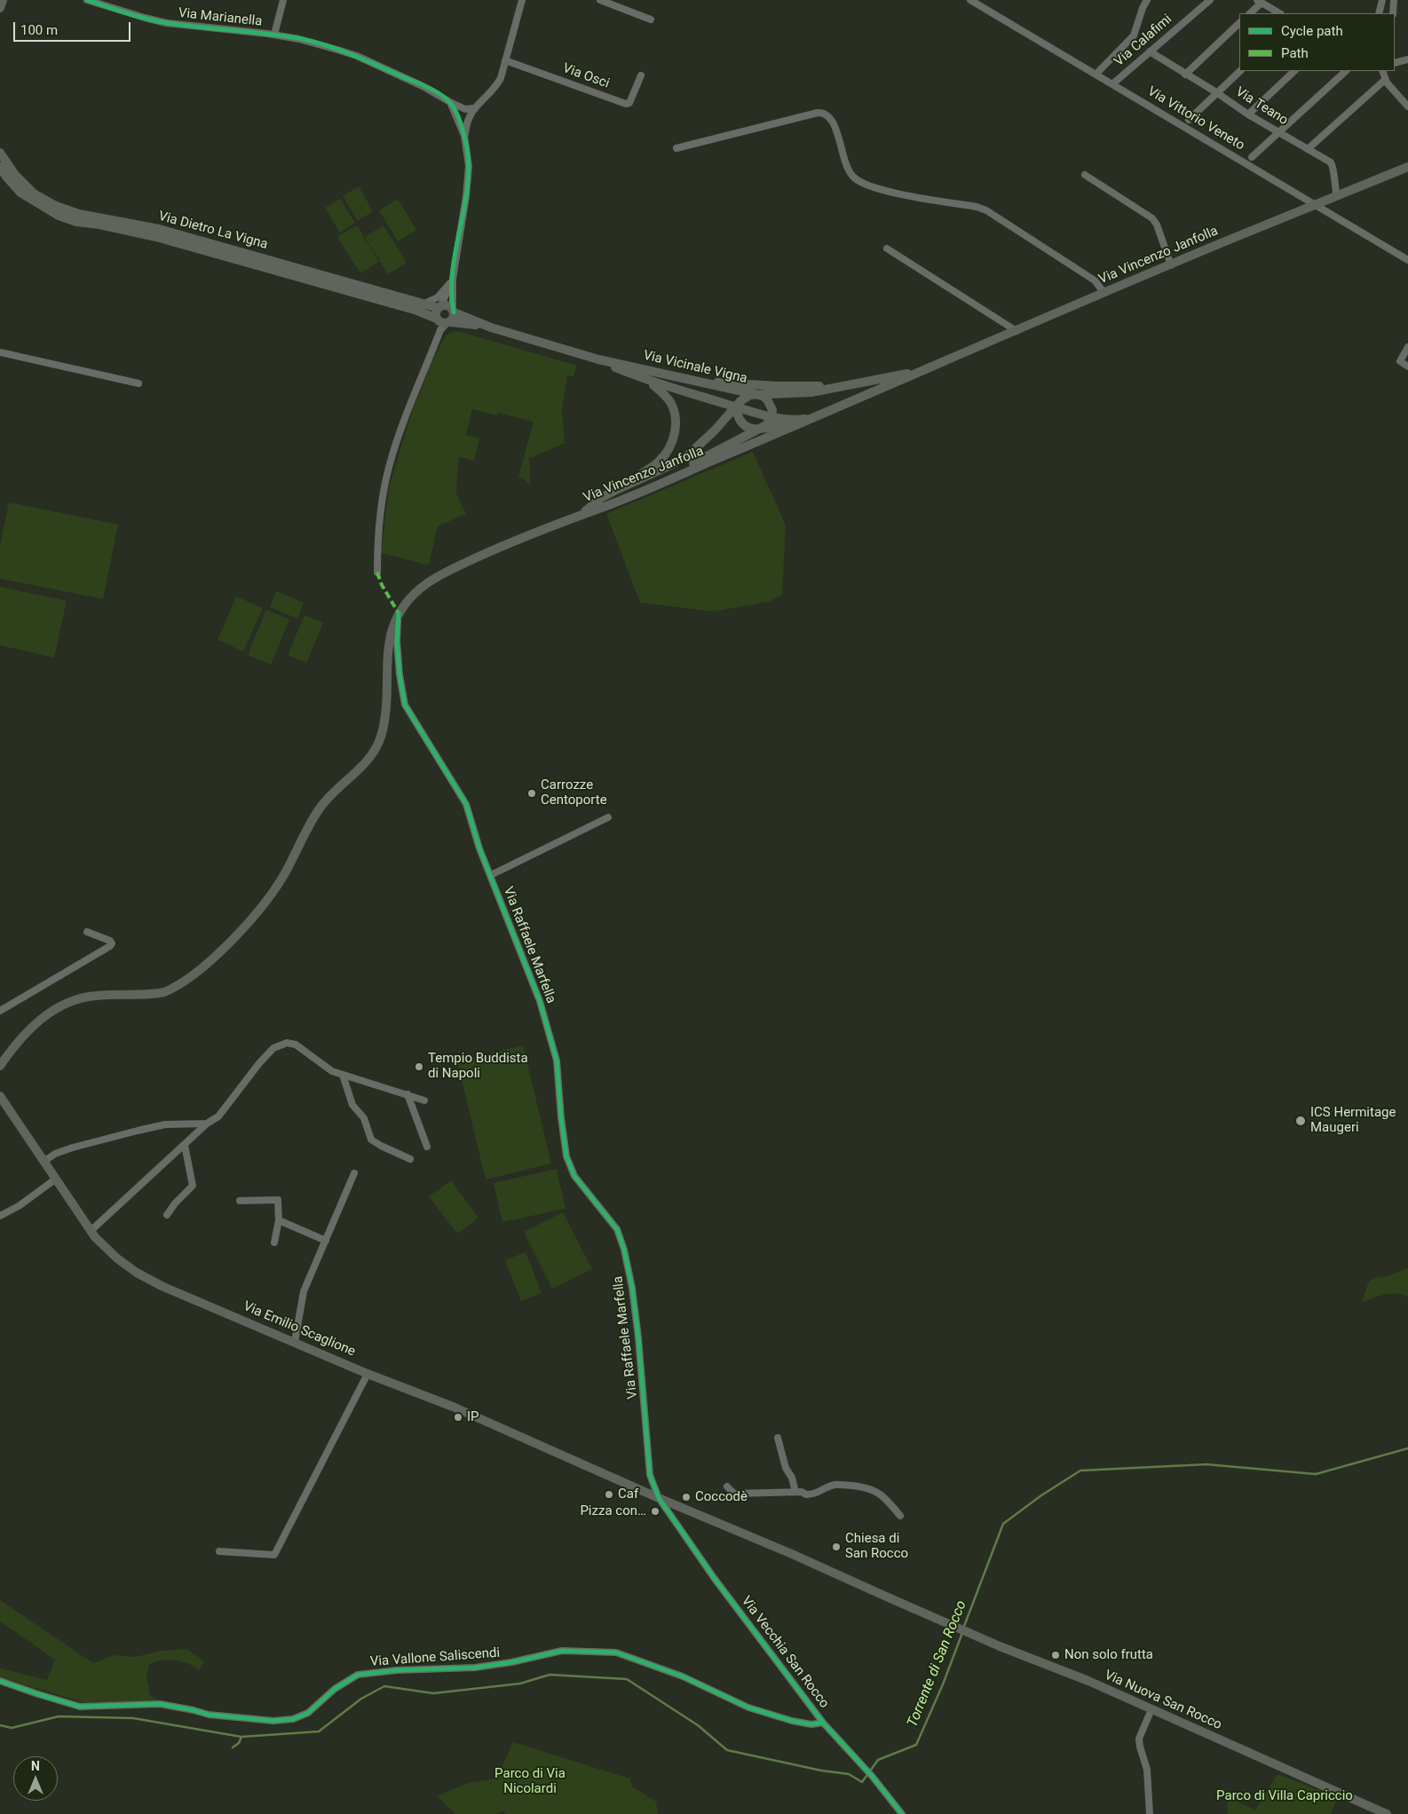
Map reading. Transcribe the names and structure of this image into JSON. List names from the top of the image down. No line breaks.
{"streets":{"main road":["Via Dietro La Vigna","Via Vincenzo Janfolla","Via Vicinale Vigna","Via Emilio Scaglione","Via Nuova San Rocco"],"street":["Via Marianella","Via Calafimi","Via Osci","Via Teano","Via Vittorio Veneto","Via Raffaele Marfella","Via Vecchia San Rocco","Via Vallone Saliscendi"]},"crossings":[["Via Calafimi","Via Teano"],["Via Calafimi","Via Vittorio Veneto"],["Via Teano","Via Vincenzo Janfolla"],["Via Vittorio Veneto","Via Vincenzo Janfolla"],["Via Dietro La Vigna","Via Vicinale Vigna"],["Via Vincenzo Janfolla","Via Vicinale Vigna"],["Via Raffaele Marfella","Via Emilio Scaglione"],["Via Raffaele Marfella","Via Vecchia San Rocco"],["Via Raffaele Marfella","Via Nuova San Rocco"],["Via Emilio Scaglione","Via Vecchia San Rocco"],["Via Emilio Scaglione","Via Nuova San Rocco"],["Via Vecchia San Rocco","Via Vallone Saliscendi"],["Via Vecchia San Rocco","Via Nuova San Rocco"]],"water":["Torrente di San Rocco"],"parks":["Parco di Via Nicolardi","Parco di Villa Capriccio"],"places":["Carrozze Centoporte","Tempio Buddista di Napoli","ICS Hermitage Maugeri","IP","Caf","Coccodè","Pizza con…","Chiesa di San Rocco","Non solo frutta"],"legend":["Cycle path","Path"],"scale_bar":"100 m","north":"top"}
